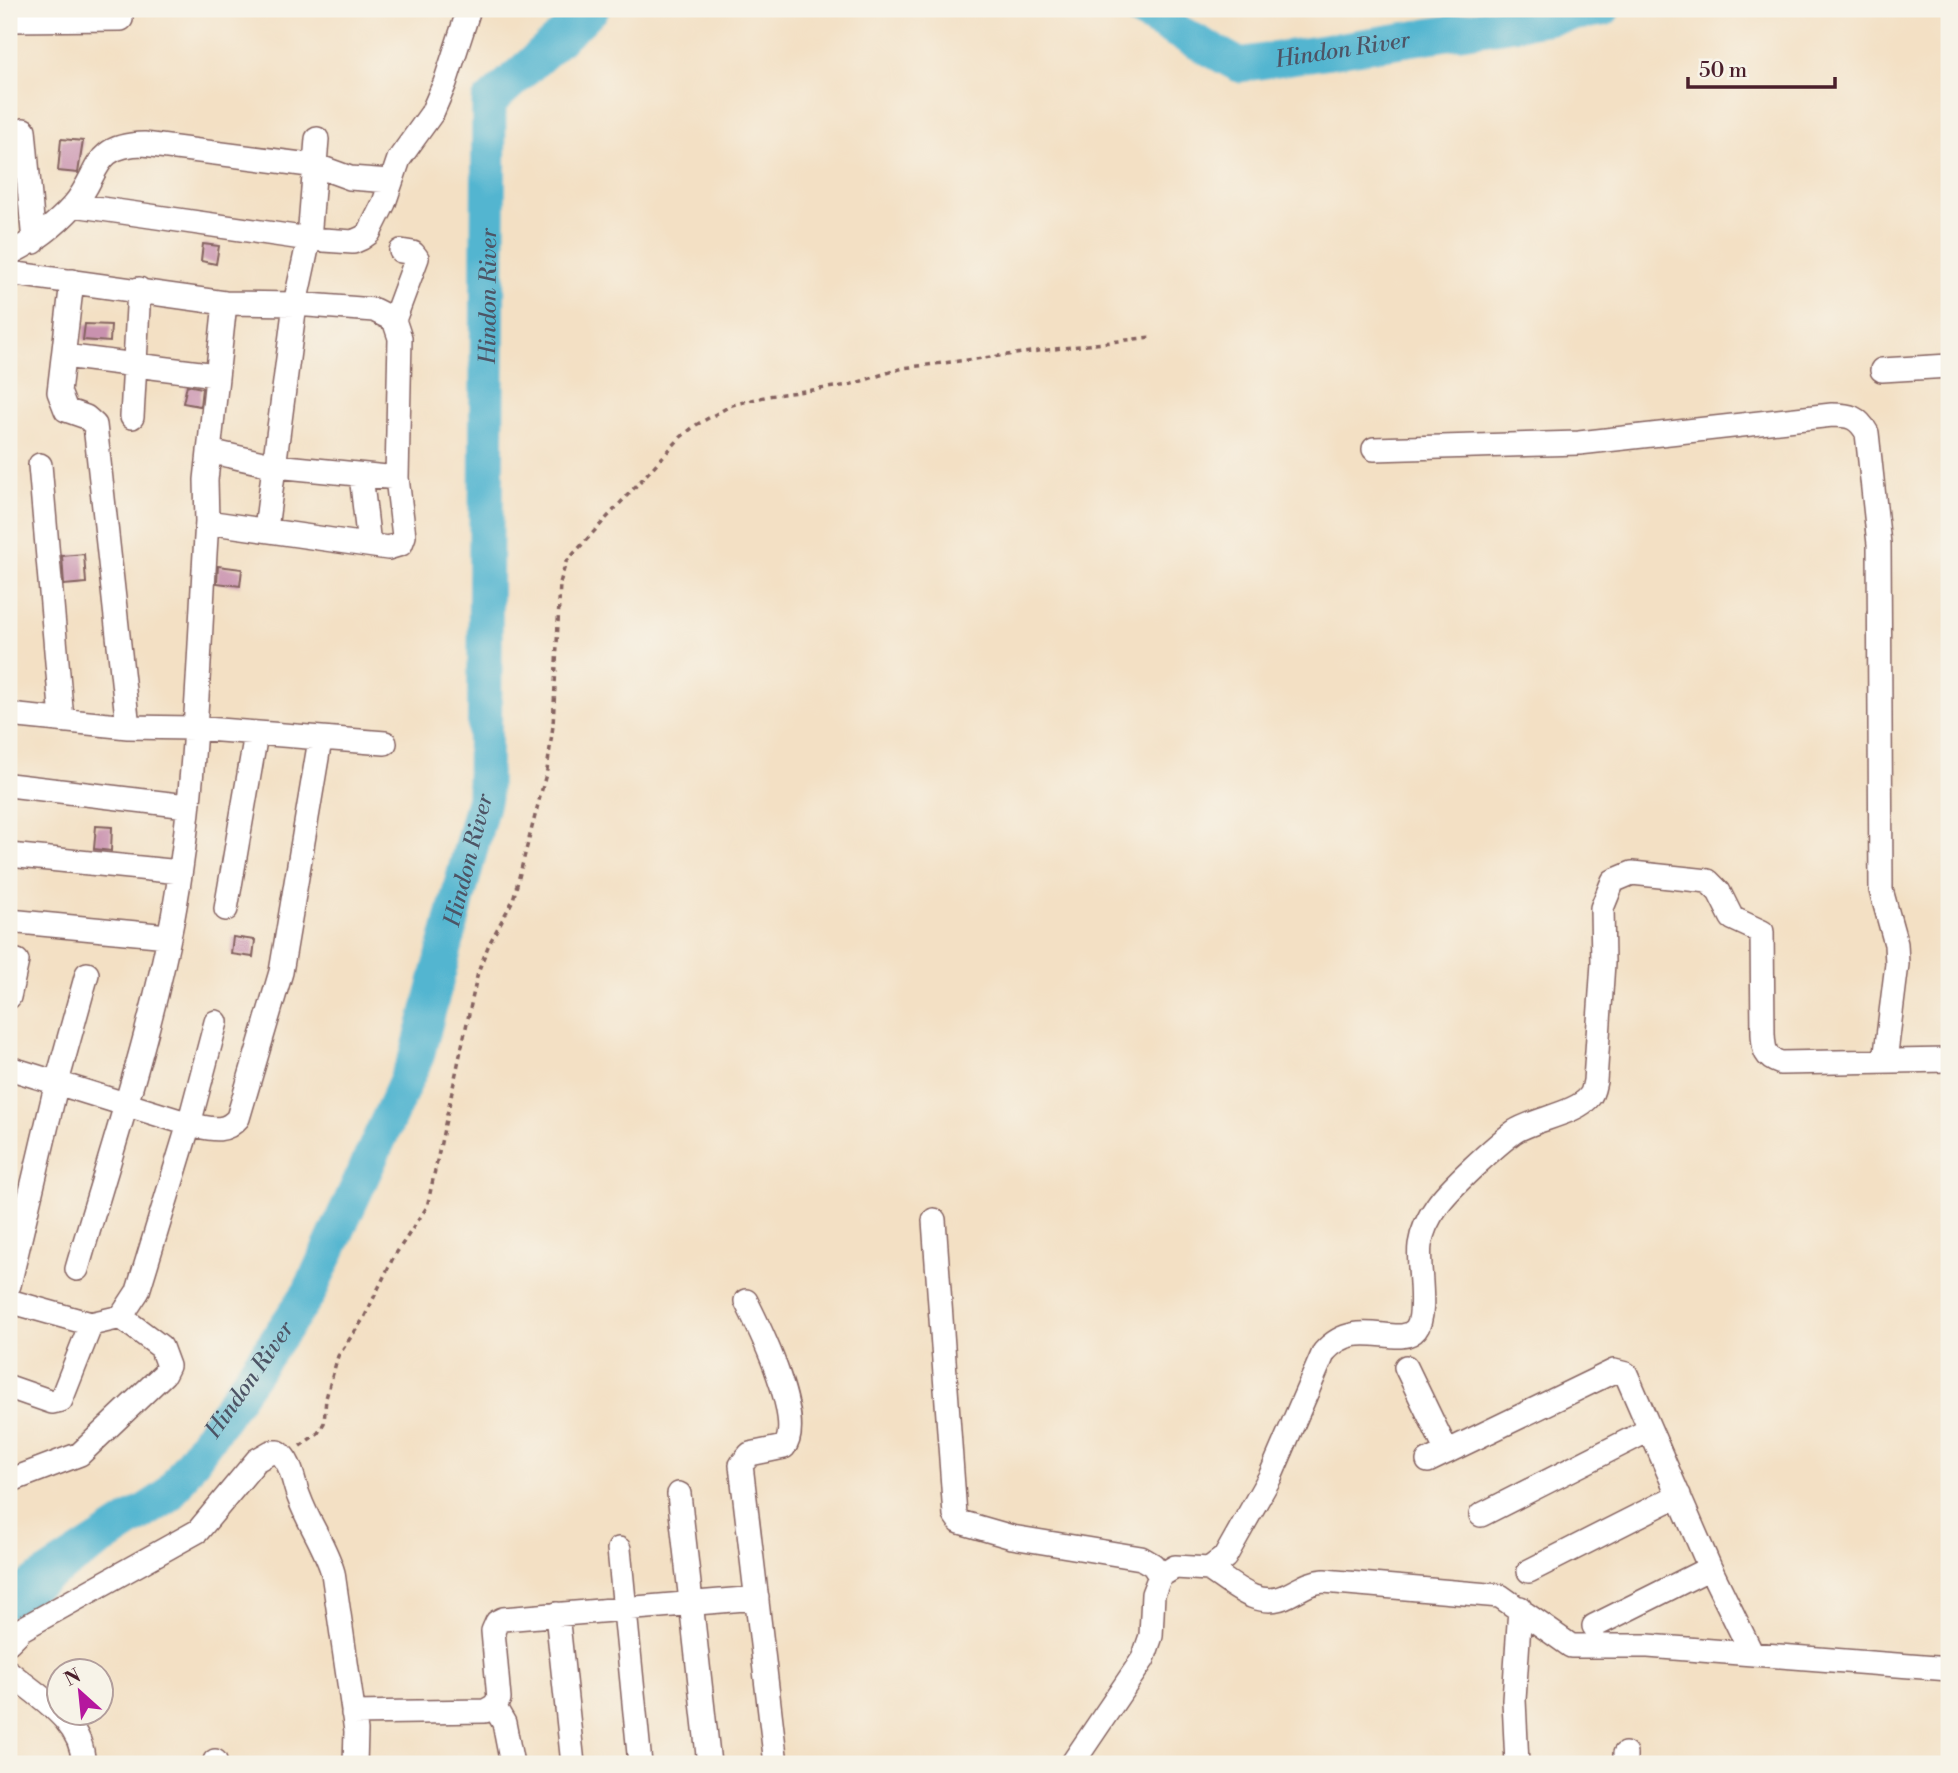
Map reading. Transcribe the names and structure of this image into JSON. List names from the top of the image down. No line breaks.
{"water":["Hindon River"],"scale_bar":"50 m","north":"top left"}
